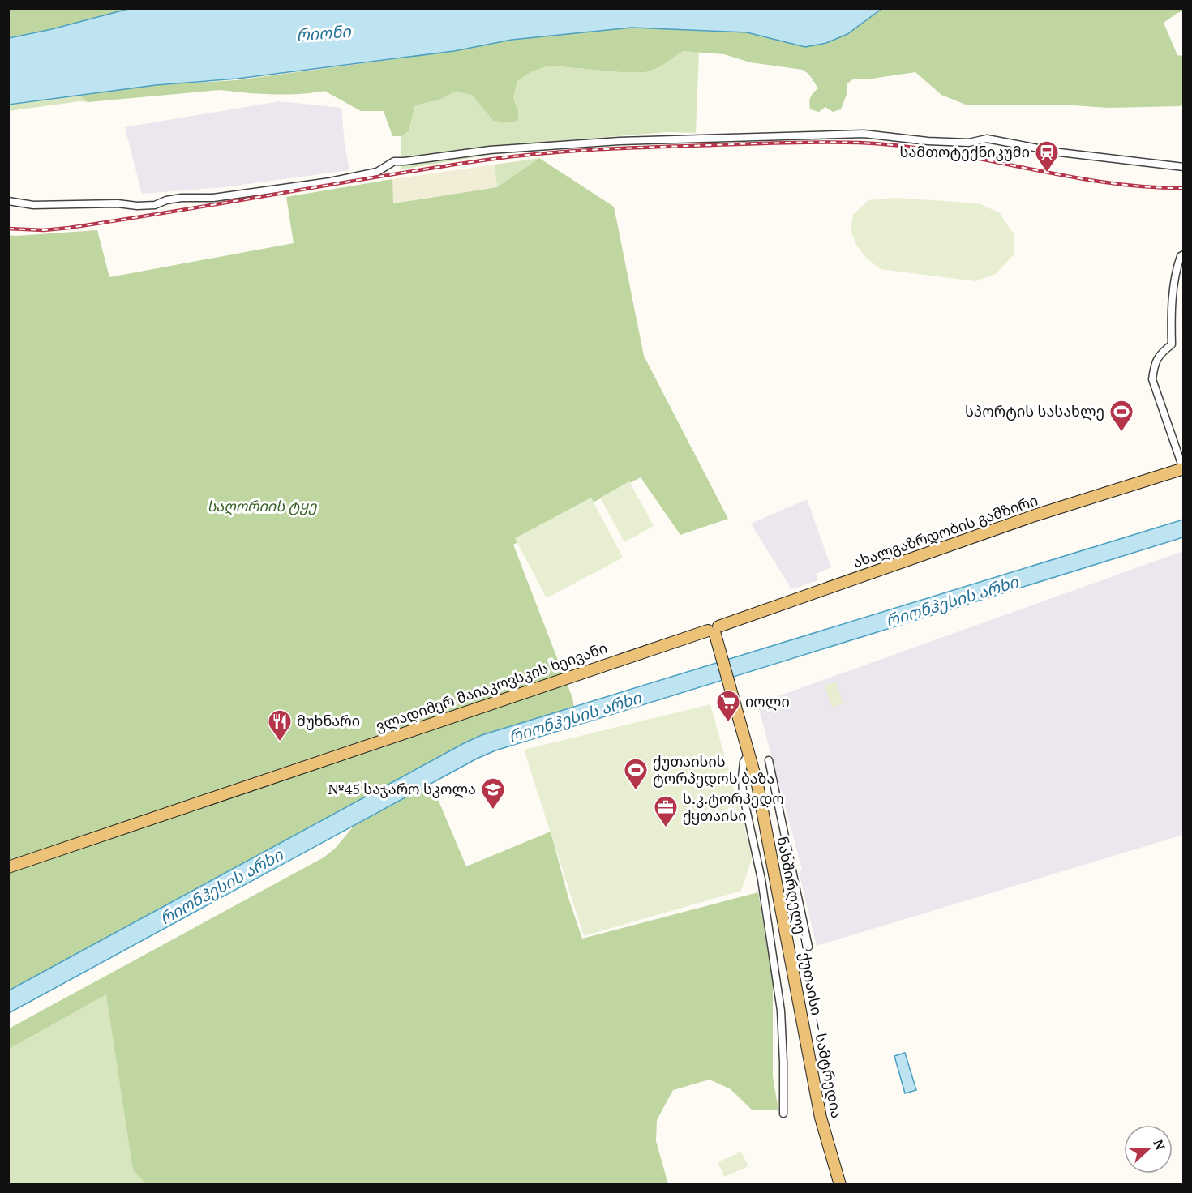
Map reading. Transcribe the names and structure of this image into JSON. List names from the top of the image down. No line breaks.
{"streets":{"main road":["ახალგაზრდობის გამზირი","ვლადიმერ მაიაკოვსკის ხეივანი","ნახშირღელე — ქუთაისი — სამტრედია"]},"crossings":[["ახალგაზრდობის გამზირი","ვლადიმერ მაიაკოვსკის ხეივანი"],["ახალგაზრდობის გამზირი","ნახშირღელე — ქუთაისი — სამტრედია"],["ვლადიმერ მაიაკოვსკის ხეივანი","ნახშირღელე — ქუთაისი — სამტრედია"]],"water":["რიონი","რიონჰესის არხი"],"parks":["საღორიის ტყე"],"places":{"station":["სამთოტექნიკუმი"],"sports":["სპორტის სასახლე","ქუთაისის ტორპედოს ბაზა"],"supermarket":["იოლი"],"restaurant":["მუხნარი"],"school or university":["№45 საჯარო სკოლა"],"office":["ს.კ.ტორპედო ქყთაისი"]},"north":"right"}
